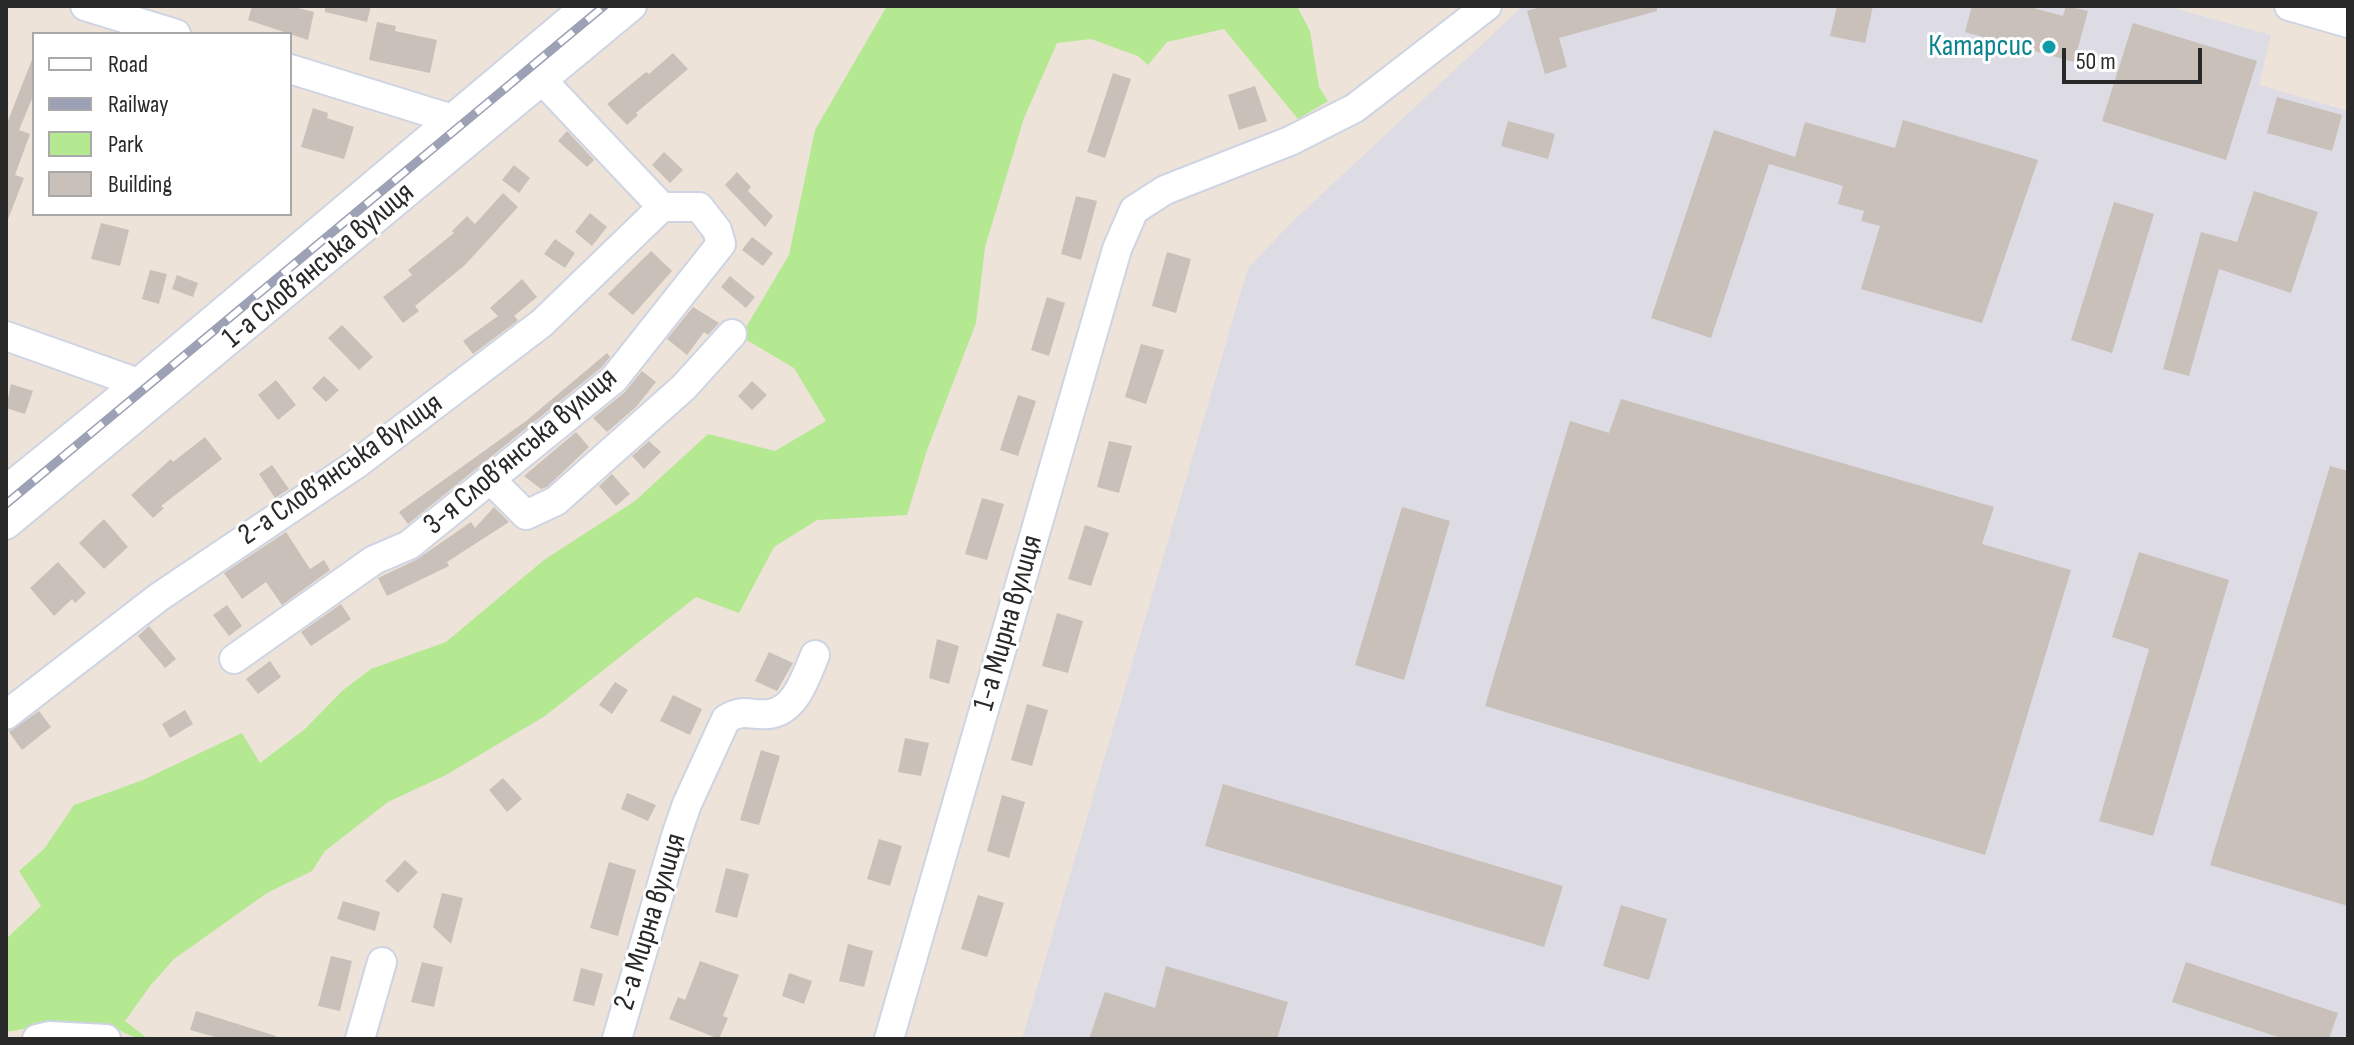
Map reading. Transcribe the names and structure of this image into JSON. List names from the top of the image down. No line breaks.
{"streets":{"street":["1-а Слов’янська вулиця","3-я Слов’янська вулиця","2-а Слов’янська вулиця","1-а Мирна вулиця","2-а Мирна вулиця"]},"crossings":[["3-я Слов’янська вулиця","2-а Слов’янська вулиця"]],"places":["Катарсис"],"legend":["Road","Railway","Park","Building"],"scale_bar":"50 m"}
